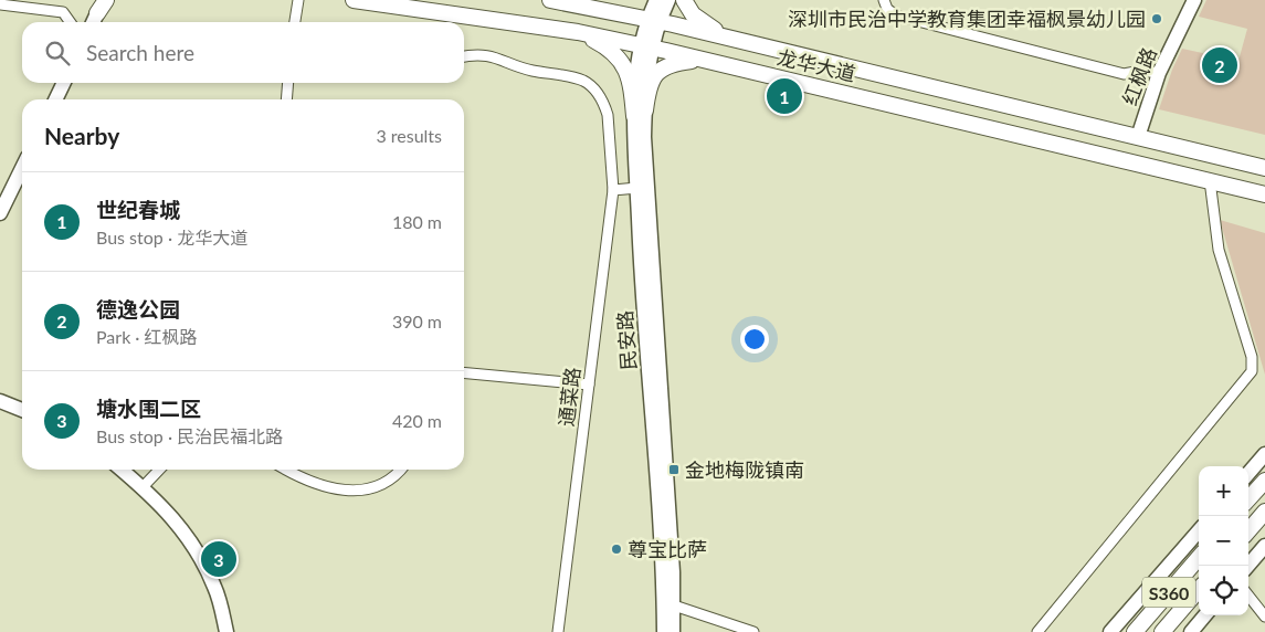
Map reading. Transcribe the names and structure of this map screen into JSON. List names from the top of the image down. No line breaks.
{"streets":{"main road":["龙华大道","红枫路","民安路","S360"],"street":["通菜路"]},"crossings":[["龙华大道","红枫路"],["龙华大道","民安路"]],"places":{"other":["深圳市民治中学教育集团幸福枫景幼儿园","尊宝比萨"],"transit":["金地梅陇镇南"]},"page":{"search":"Search here","pins":["2","1","3"],"heading":["Nearby","3 results"],"list":[{"mark":"1","name":"世纪春城","note":"Bus stop · 龙华大道","value":"180 m"},{"mark":"2","name":"德逸公园","note":"Park · 红枫路","value":"390 m"},{"mark":"3","name":"塘水围二区","note":"Bus stop · 民治民福北路","value":"420 m"}],"map_buttons":["+","−"]}}
